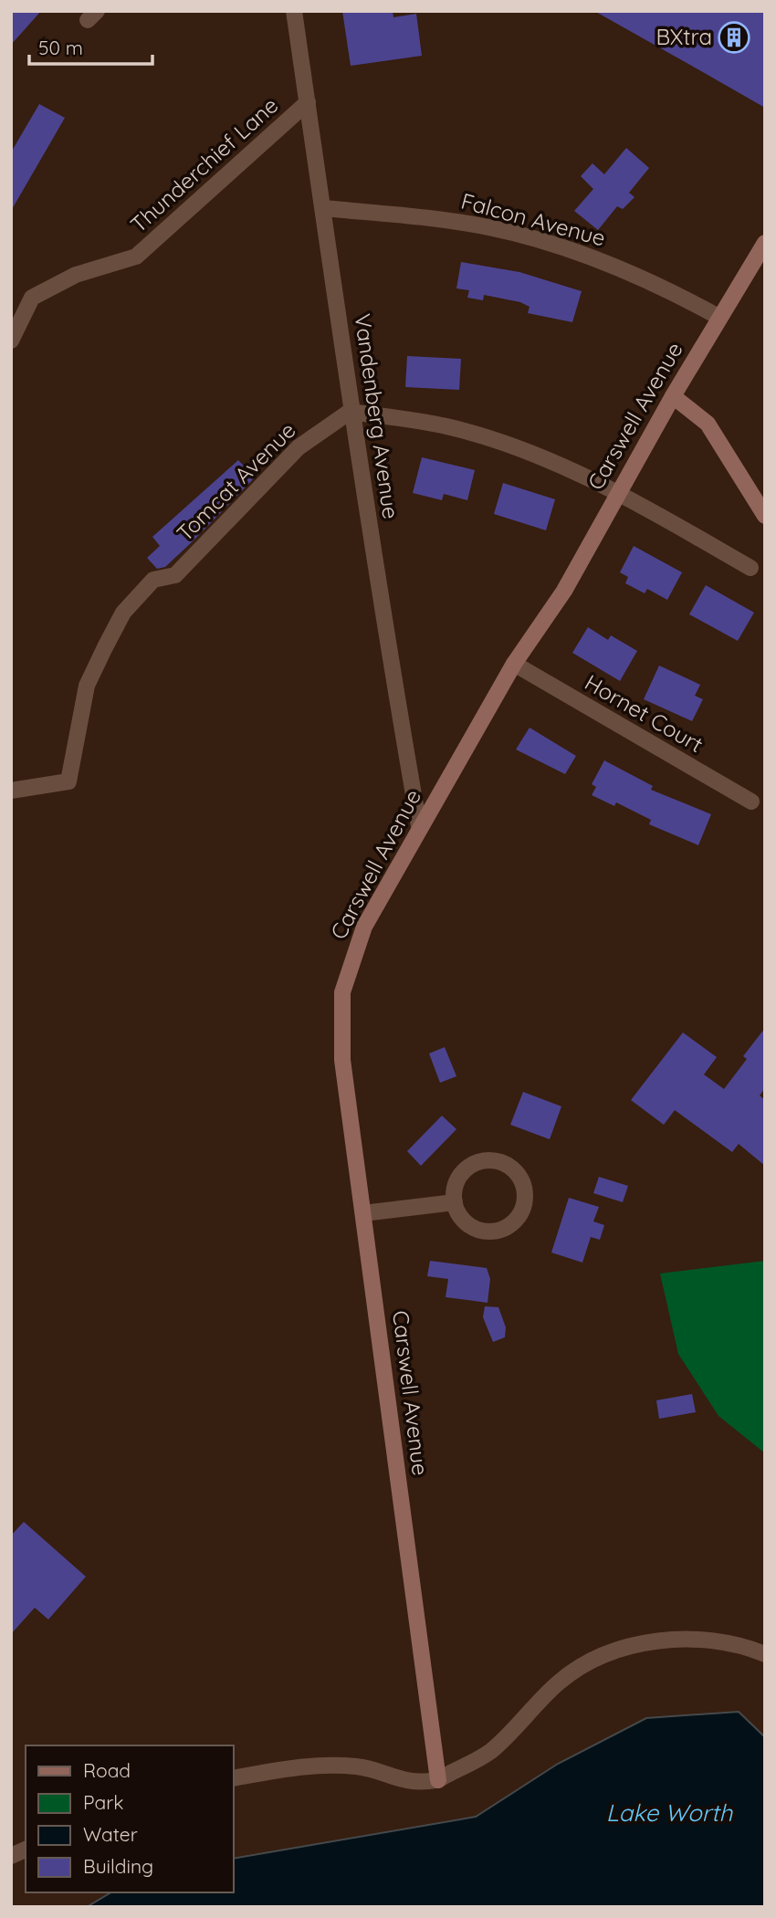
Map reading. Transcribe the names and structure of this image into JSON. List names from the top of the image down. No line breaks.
{"streets":{"street":["Thunderchief Lane","Falcon Avenue","Vandenberg Avenue","Carswell Avenue","Tomcat Avenue","Hornet Court"]},"crossings":[["Thunderchief Lane","Vandenberg Avenue"],["Falcon Avenue","Vandenberg Avenue"],["Falcon Avenue","Carswell Avenue"],["Vandenberg Avenue","Carswell Avenue"],["Vandenberg Avenue","Tomcat Avenue"],["Carswell Avenue","Hornet Court"]],"water":["Lake Worth"],"places":{"building":["BXtra"]},"legend":["Road","Park","Water","Building"],"scale_bar":"50 m"}
